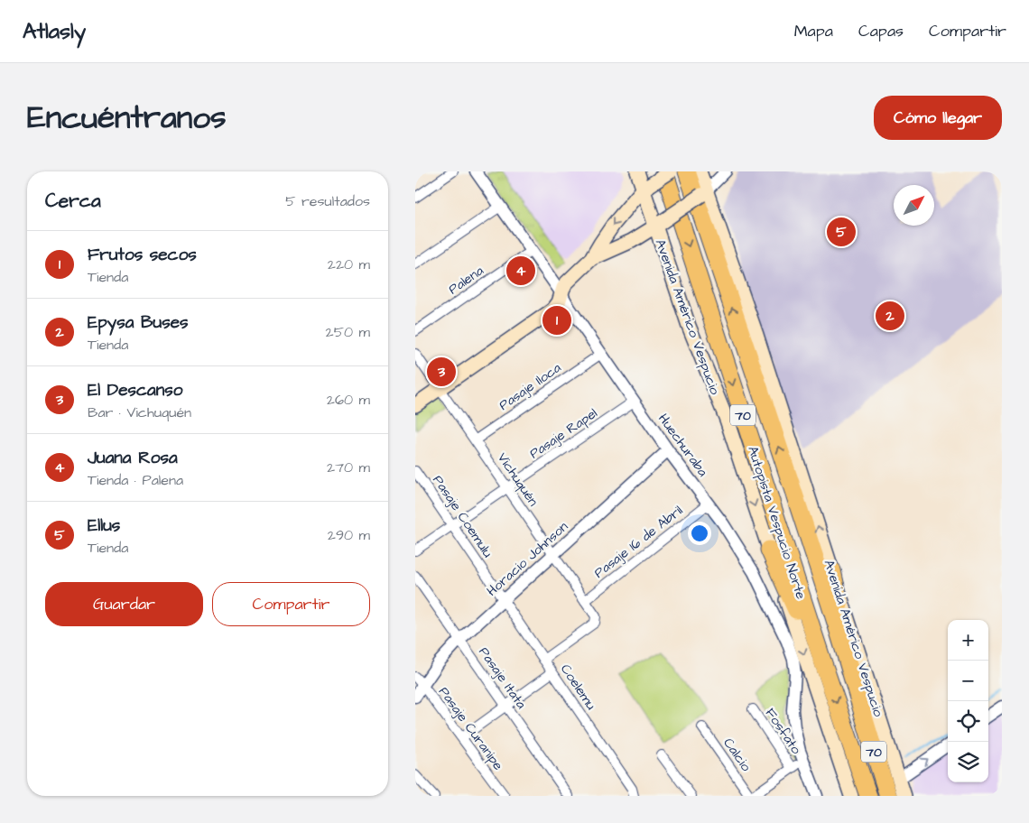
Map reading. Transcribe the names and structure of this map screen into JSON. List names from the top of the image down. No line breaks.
{"streets":{"highway":["70","Autopista Vespucio Norte"],"main road":["Avenida Américo Vespucio"],"street":["Palena","Pasaje Iloca","Pasaje Rapel","Huechuraba","Vichuquén","Pasaje Coemulu","Pasaje 16 de Abril","Horacio Johnson","Pasaje Itata","Coelemu","Pasaje Curanipe","Fosfato","Calcio"]},"crossings":[["Palena","Huechuraba"],["Pasaje Iloca","Huechuraba"],["Pasaje Iloca","Vichuquén"],["Pasaje Rapel","Huechuraba"],["Pasaje Rapel","Vichuquén"],["Pasaje Rapel","Pasaje Coemulu"],["Huechuraba","Pasaje 16 de Abril"],["Huechuraba","Horacio Johnson"],["Vichuquén","Pasaje 16 de Abril"],["Vichuquén","Horacio Johnson"],["Vichuquén","Coelemu"],["Pasaje Coemulu","Horacio Johnson"],["Pasaje Coemulu","Coelemu"],["Horacio Johnson","Pasaje Itata"],["Horacio Johnson","Coelemu"],["Horacio Johnson","Pasaje Curanipe"]],"north":"top right","page":{"header":"Atlasly","nav":["Mapa","Capas","Compartir"],"title":"Encuéntranos","buttons":["Cómo llegar",["Guardar","Compartir"]],"heading":["Cerca","5 resultados"],"pins":["5","4","2","1","3"],"list":[{"mark":"1","name":"Frutos secos","note":"Tienda","value":"220 m"},{"mark":"2","name":"Epysa Buses","note":"Tienda","value":"250 m"},{"mark":"3","name":"El Descanso","note":"Bar · Vichuquén","value":"260 m"},{"mark":"4","name":"Juana Rosa","note":"Tienda · Palena","value":"270 m"},{"mark":"5","name":"Ellus","note":"Tienda","value":"290 m"}],"map_buttons":["+","−"]}}
